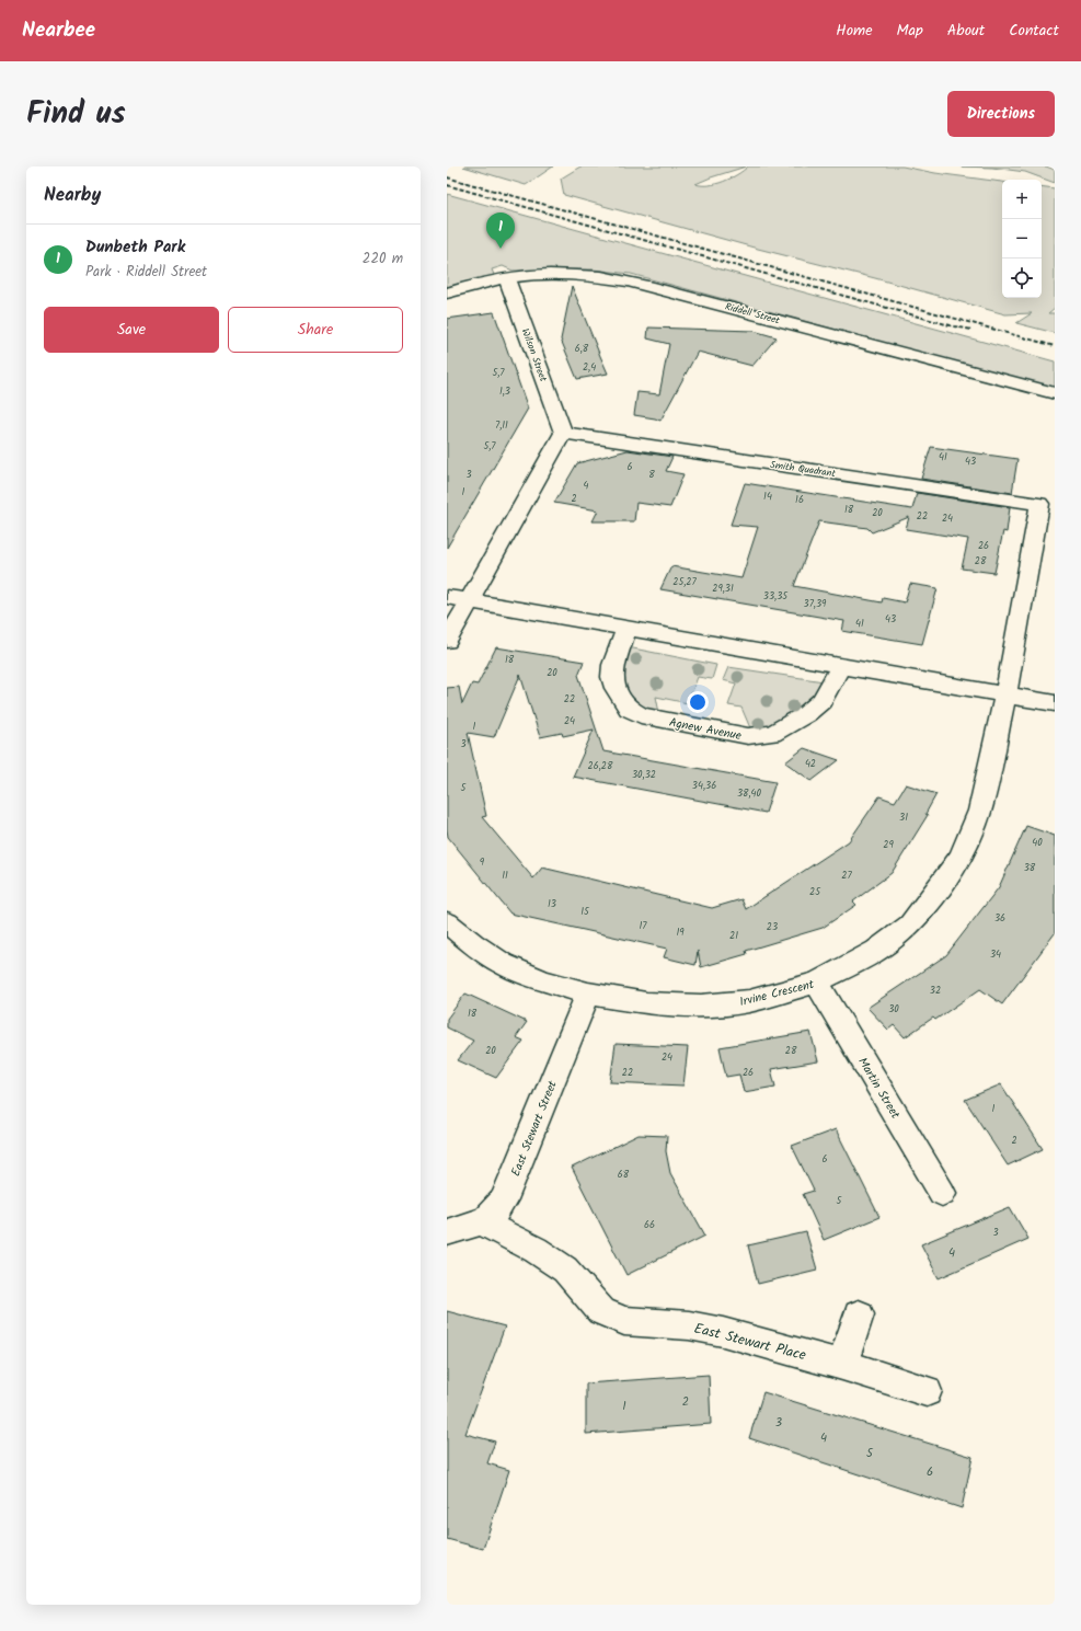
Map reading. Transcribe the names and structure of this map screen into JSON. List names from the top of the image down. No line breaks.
{"streets":{"street":["Riddell Street","Wilson Street","Smith Quadrant","Agnew Avenue","Irvine Crescent","Martin Street","East Stewart Street","East Stewart Place"]},"crossings":[["Riddell Street","Wilson Street"],["Wilson Street","Smith Quadrant"],["Smith Quadrant","Irvine Crescent"],["Irvine Crescent","Martin Street"],["Irvine Crescent","East Stewart Street"],["East Stewart Street","East Stewart Place"]],"house_numbers":["6,8","2,4","5,7","1,3","7,11","5,7","41","43","6","3","8","4","1","14","2","16","18","20","22","24","26","28","25,27","29,31","33,35","37,39","43","41","18","20","22","24","1","3","42","26,28","30,32","34,36","5","38,40","31","40","29","9","38","11","27","25","13","15","36","17","23","19","21","34","32","30","18","20","28","24","22","26","1","2","6","68","5","66","3","4","2","1","3","4","5","6"],"page":{"header":"Nearbee","nav":["Home","Map","About","Contact"],"title":"Find us","buttons":["Directions",["Save","Share"]],"heading":"Nearby","map_buttons":["+","−"],"pins":"1","list":[{"mark":"1","name":"Dunbeth Park","note":"Park · Riddell Street","value":"220 m"}]}}
